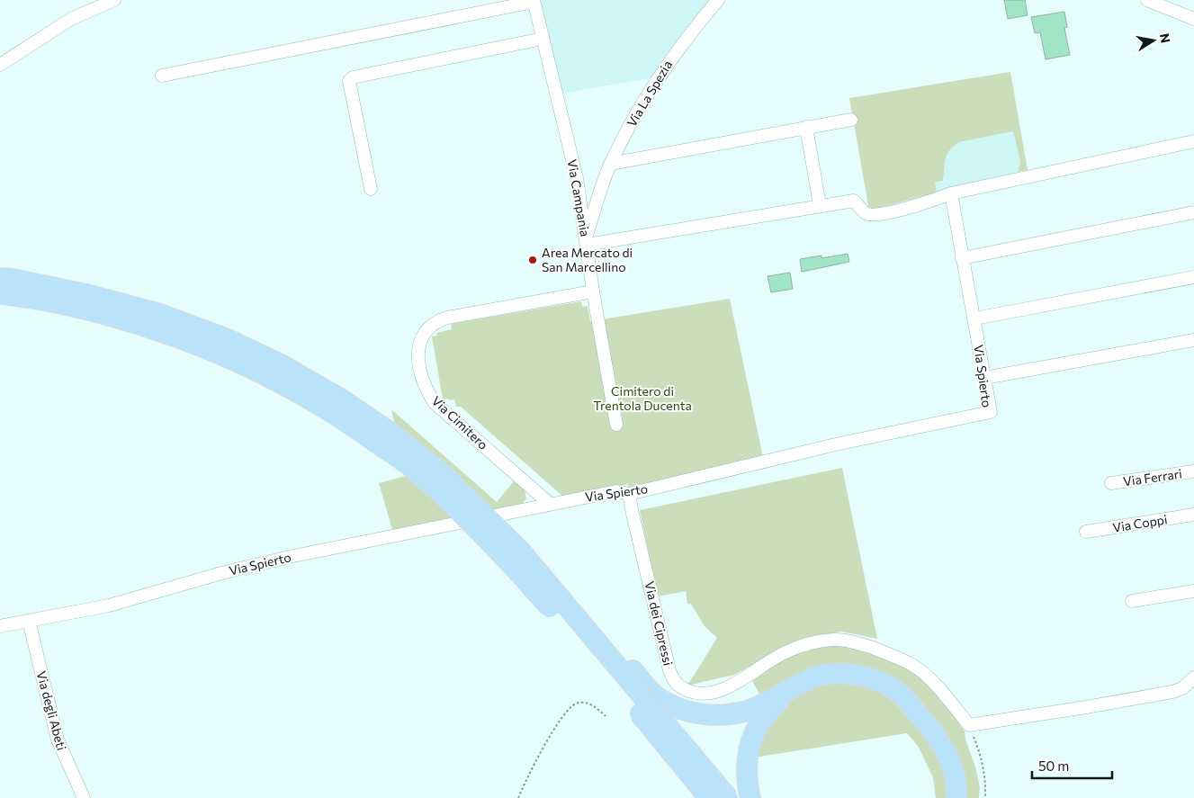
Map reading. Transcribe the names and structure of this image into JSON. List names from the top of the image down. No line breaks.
{"streets":{"street":["Via La Spezia","Via Campania","Via Spierto","Via Cimitero","Via Ferrari","Via Coppi","Via dei Cipressi","Via degli Abeti"]},"crossings":[["Via La Spezia","Via Campania"],["Via Campania","Via Cimitero"],["Via Spierto","Via Cimitero"],["Via Spierto","Via dei Cipressi"],["Via Spierto","Via degli Abeti"]],"parks":["Cimitero di Trentola Ducenta"],"places":["Area Mercato di San Marcellino"],"scale_bar":"50 m","north":"right"}
